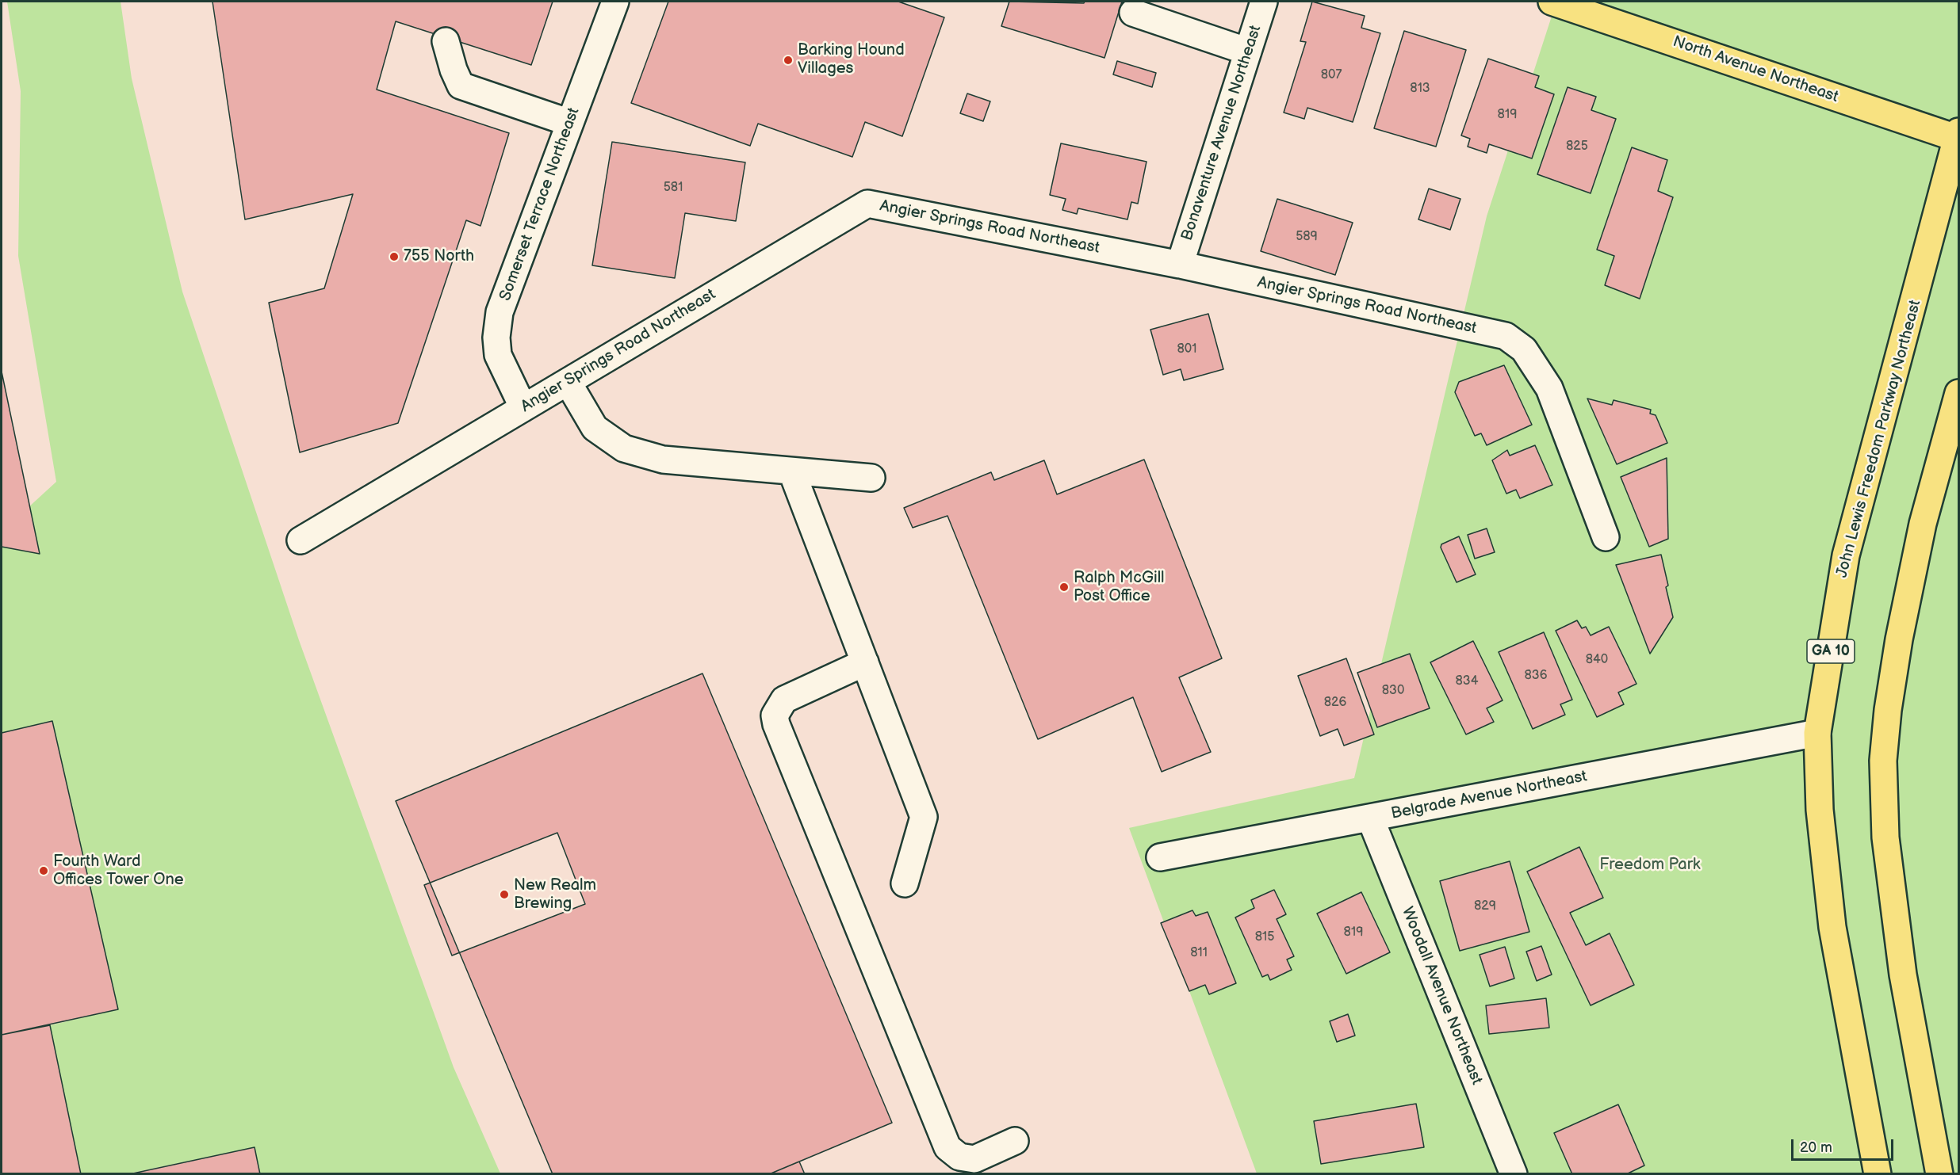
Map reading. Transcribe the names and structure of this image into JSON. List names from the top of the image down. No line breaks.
{"streets":{"main road":["North Avenue Northeast","John Lewis Freedom Parkway Northeast","GA 10"],"street":["Bonaventure Avenue Northeast","Somerset Terrace Northeast","Angier Springs Road Northeast","Belgrade Avenue Northeast","Woodall Avenue Northeast"]},"crossings":[["North Avenue Northeast","John Lewis Freedom Parkway Northeast"],["Bonaventure Avenue Northeast","Angier Springs Road Northeast"],["Somerset Terrace Northeast","Angier Springs Road Northeast"],["John Lewis Freedom Parkway Northeast","Belgrade Avenue Northeast"],["Belgrade Avenue Northeast","Woodall Avenue Northeast"]],"parks":["Freedom Park"],"places":["Barking Hound Villages","755 North","Ralph McGill Post Office","Fourth Ward Offices Tower One","New Realm Brewing"],"house_numbers":["807","813","819","825","581","589","801","840","836","834","830","826","829","819","815","811"],"scale_bar":"20 m"}
